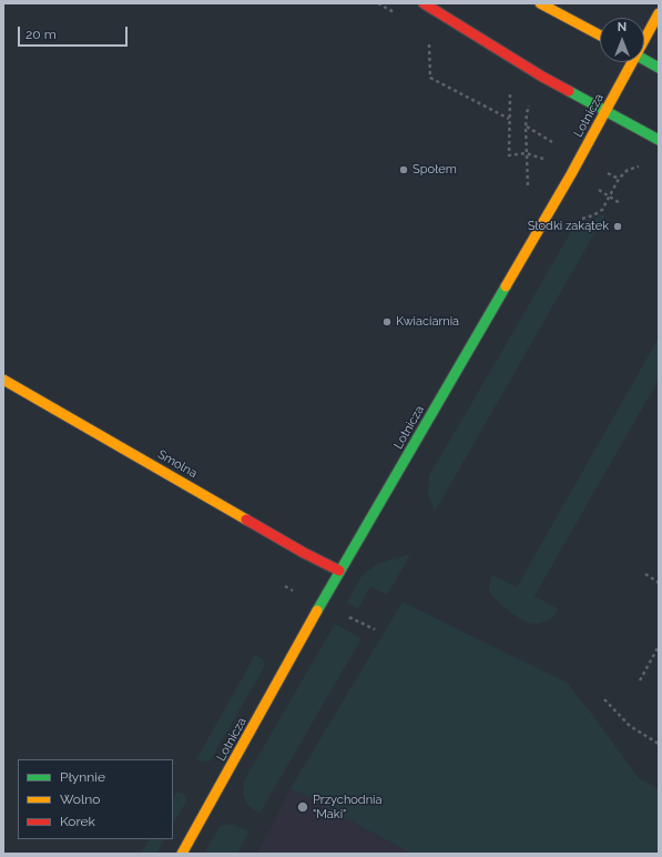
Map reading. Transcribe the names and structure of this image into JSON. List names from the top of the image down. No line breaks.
{"streets":{"street":["Lotnicza","Smolna"]},"crossings":[["Lotnicza","Smolna"]],"places":["Społem","Słodki zakątek","Kwiaciarnia","Przychodnia \"Maki\""],"legend":["Płynnie","Wolno","Korek"],"scale_bar":"20 m","north":"top"}
